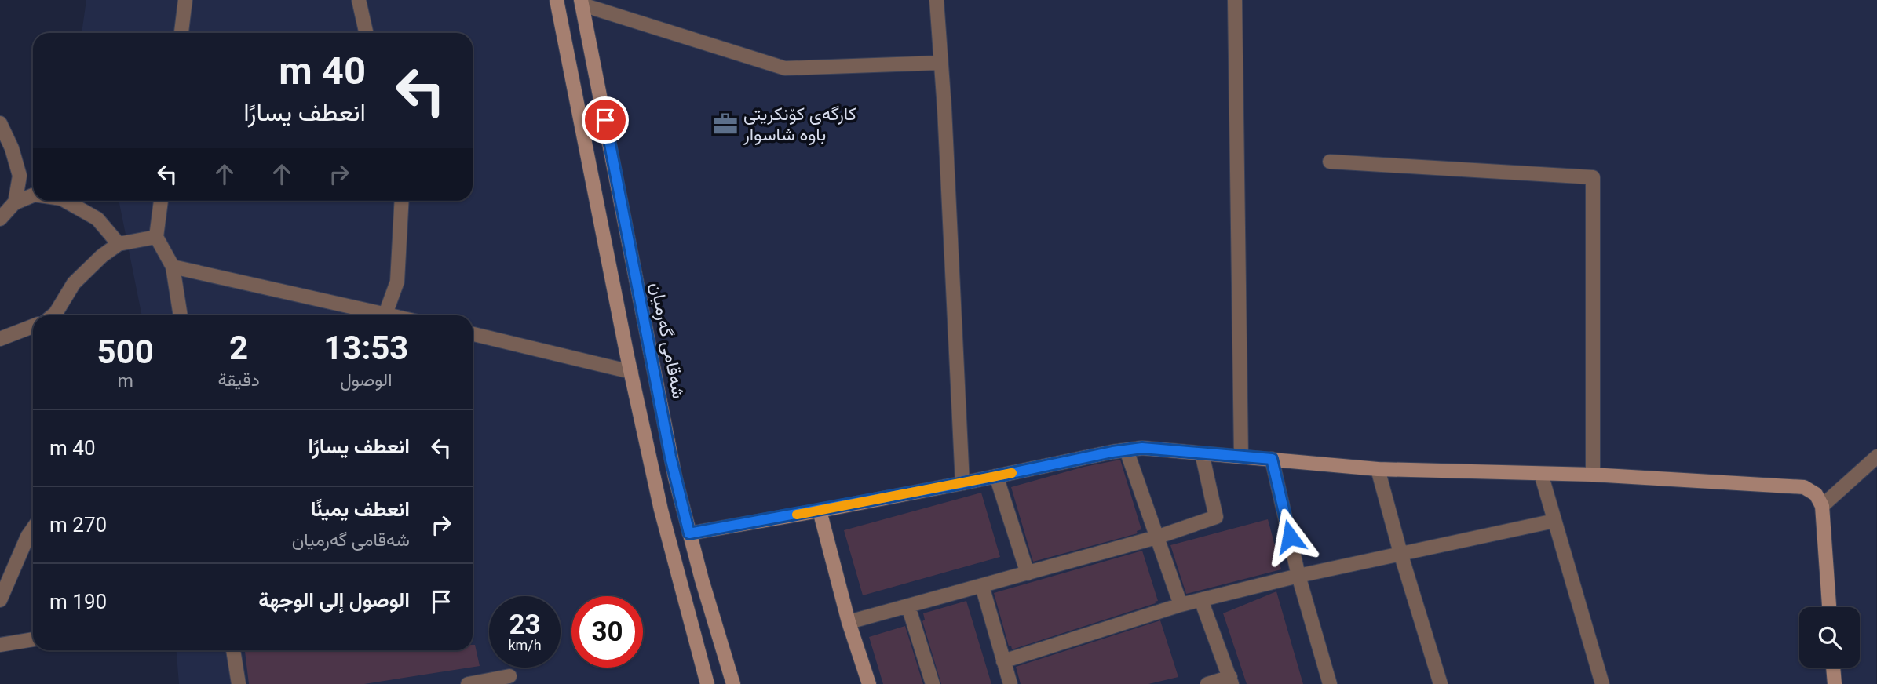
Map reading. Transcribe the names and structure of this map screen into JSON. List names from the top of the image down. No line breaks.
{"streets":{"street":["شەقامی گەرمیان"]},"places":{"office":["کارگەی کۆنکریتی باوە شاسوار"]},"page":{"turn":["40 m","انعطف يسارًا"],"eta":["13:53","الوصول","2","دقيقة","500","m"],"list":[{"name":"انعطف يسارًا","value":"40 m"},{"name":"انعطف يمينًا","note":"شەقامی گەرمیان","value":"270 m"},{"name":"الوصول إلى الوجهة","value":"190 m"}],"speed":"23 km/h","limit":"30"}}
